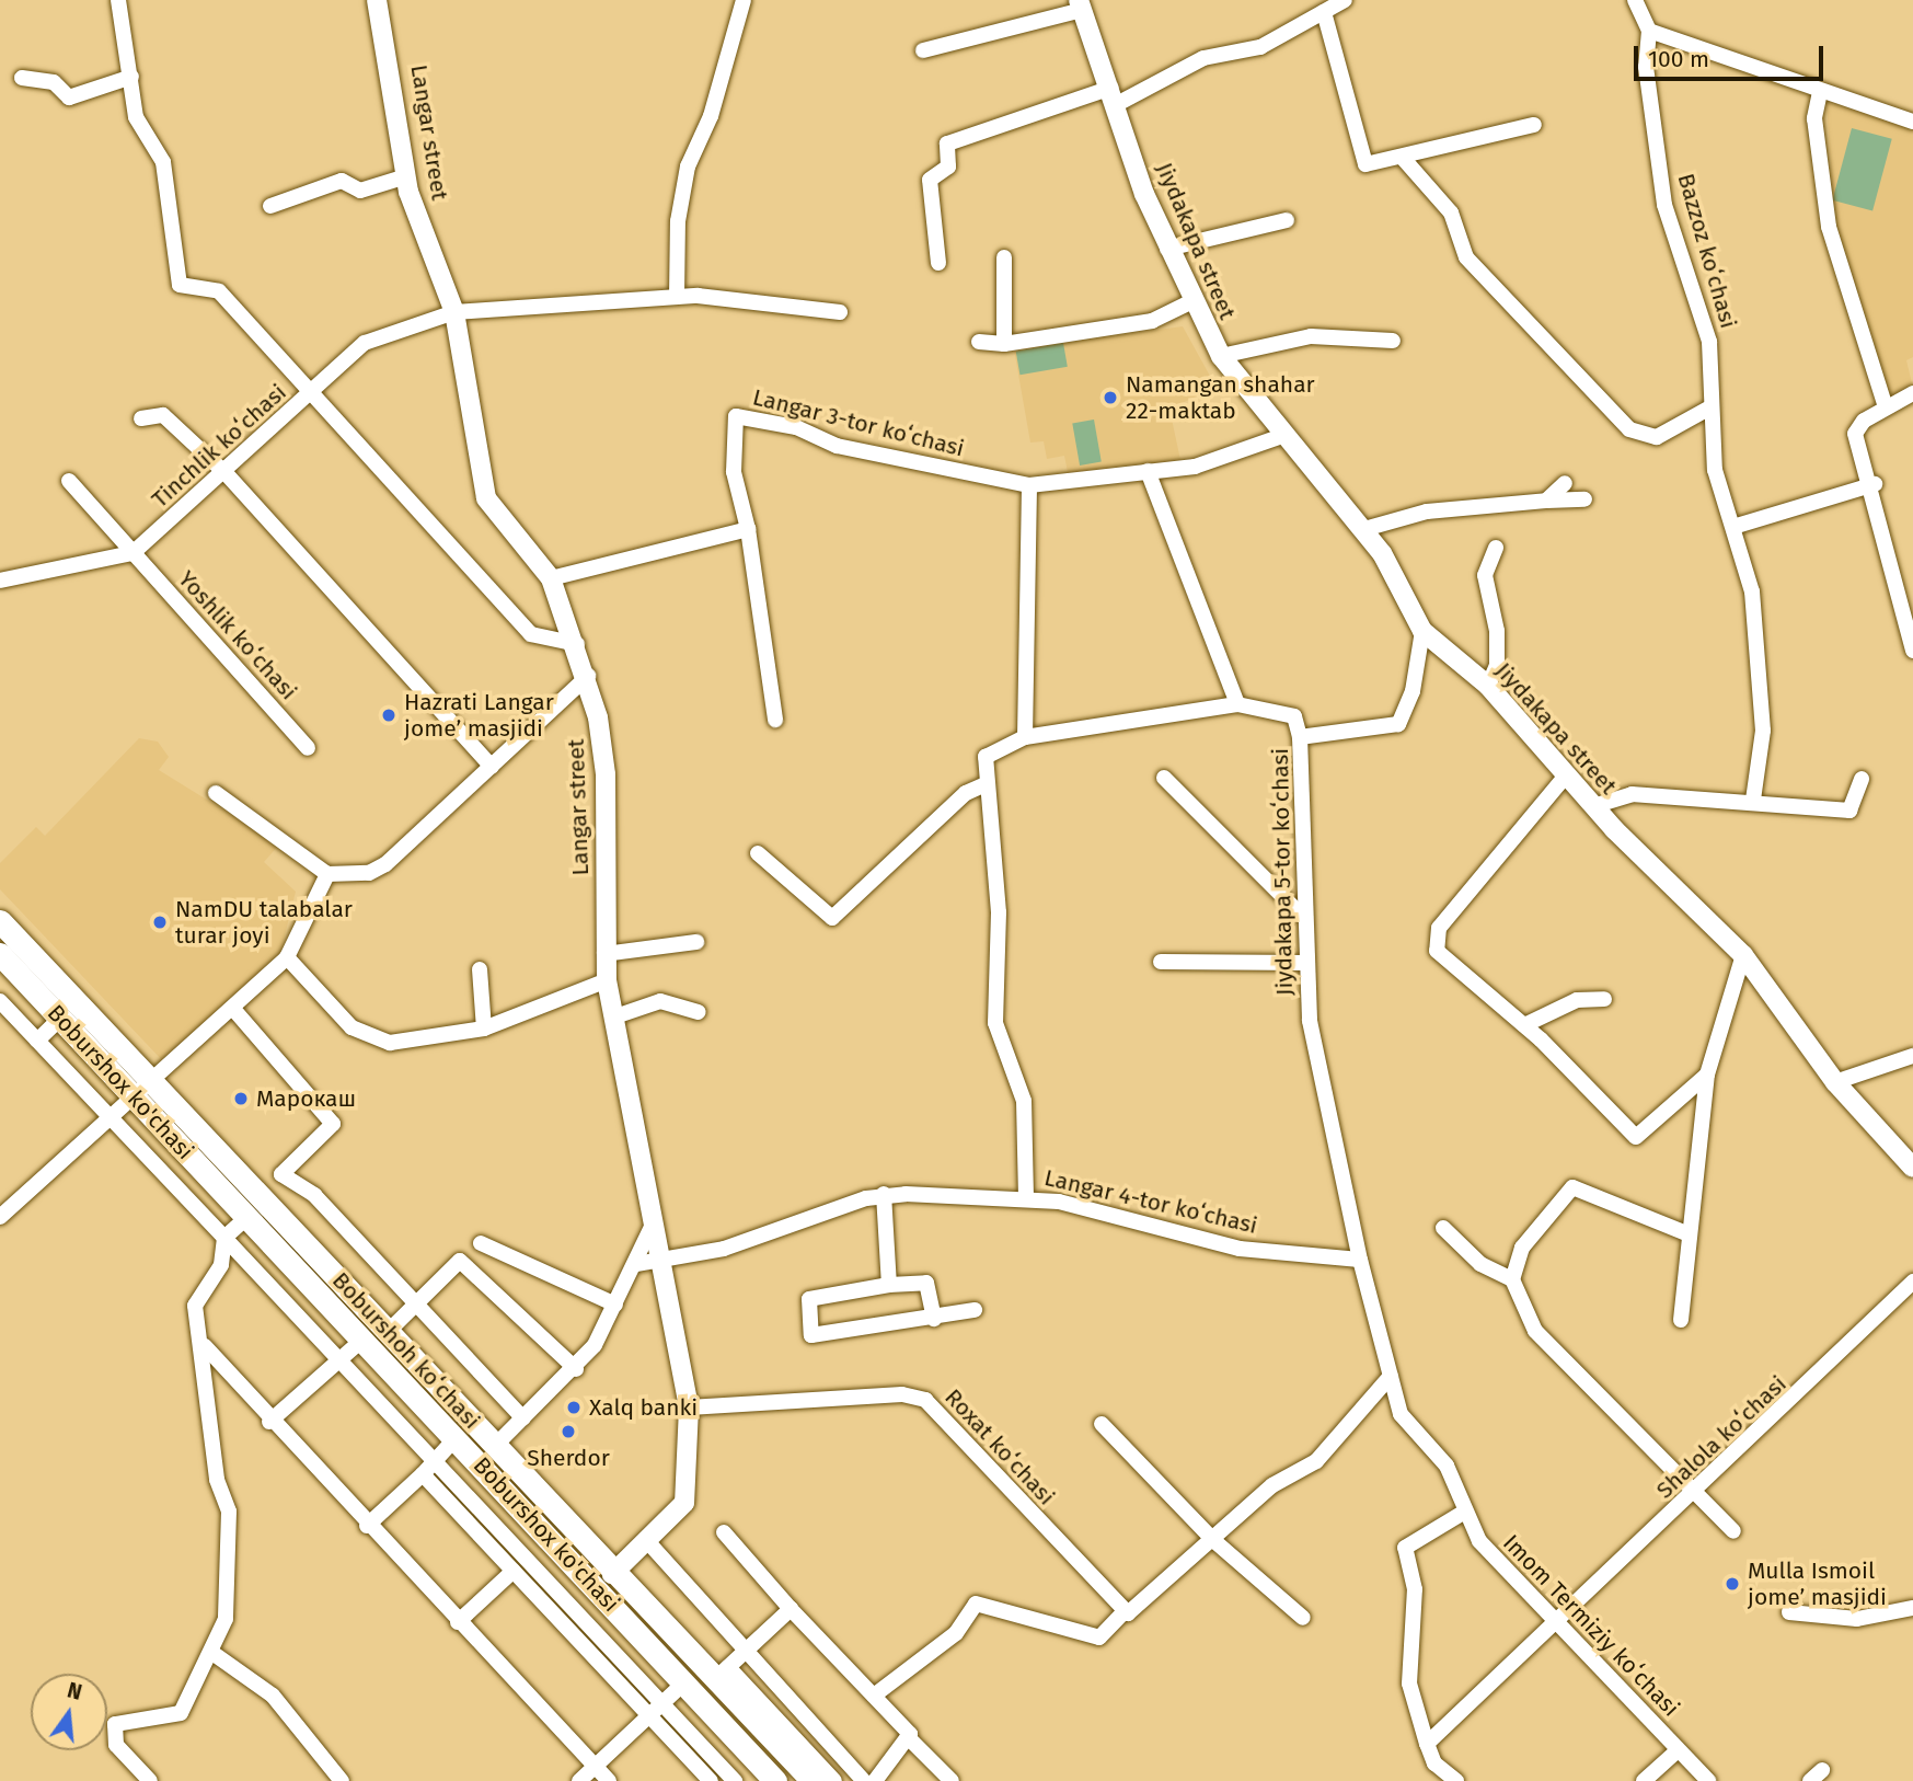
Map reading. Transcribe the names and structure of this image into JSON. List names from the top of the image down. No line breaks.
{"streets":{"main road":["Boburshox ko'chasi","Boburshoh koʻchasi"],"street":["Langar street","Jiydakapa street","Bazzoz koʻchasi","Langar 3-tor koʻchasi","Tinchlik koʻchasi","Yoshlik koʻchasi","Jiydakapa 5-tor koʻchasi","Langar 4-tor koʻchasi","Shalola koʻchasi","Roxat koʻchasi","Imom Termiziy koʻchasi"]},"crossings":[["Langar street","Tinchlik koʻchasi"],["Langar street","Langar 4-tor koʻchasi"],["Langar street","Boburshoh koʻchasi"],["Langar street","Roxat koʻchasi"],["Jiydakapa street","Langar 3-tor koʻchasi"],["Jiydakapa street","Jiydakapa 5-tor koʻchasi"],["Tinchlik koʻchasi","Yoshlik koʻchasi"],["Jiydakapa 5-tor koʻchasi","Langar 4-tor koʻchasi"],["Jiydakapa 5-tor koʻchasi","Imom Termiziy koʻchasi"],["Shalola koʻchasi","Imom Termiziy koʻchasi"]],"places":["Namangan shahar 22-maktab","Hazrati Langar jome’ masjidi","NamDU talabalar turar joyi","Марокаш","Xalq banki","Sherdor","Mulla Ismoil jome’ masjidi"],"scale_bar":"100 m","north":"top"}
